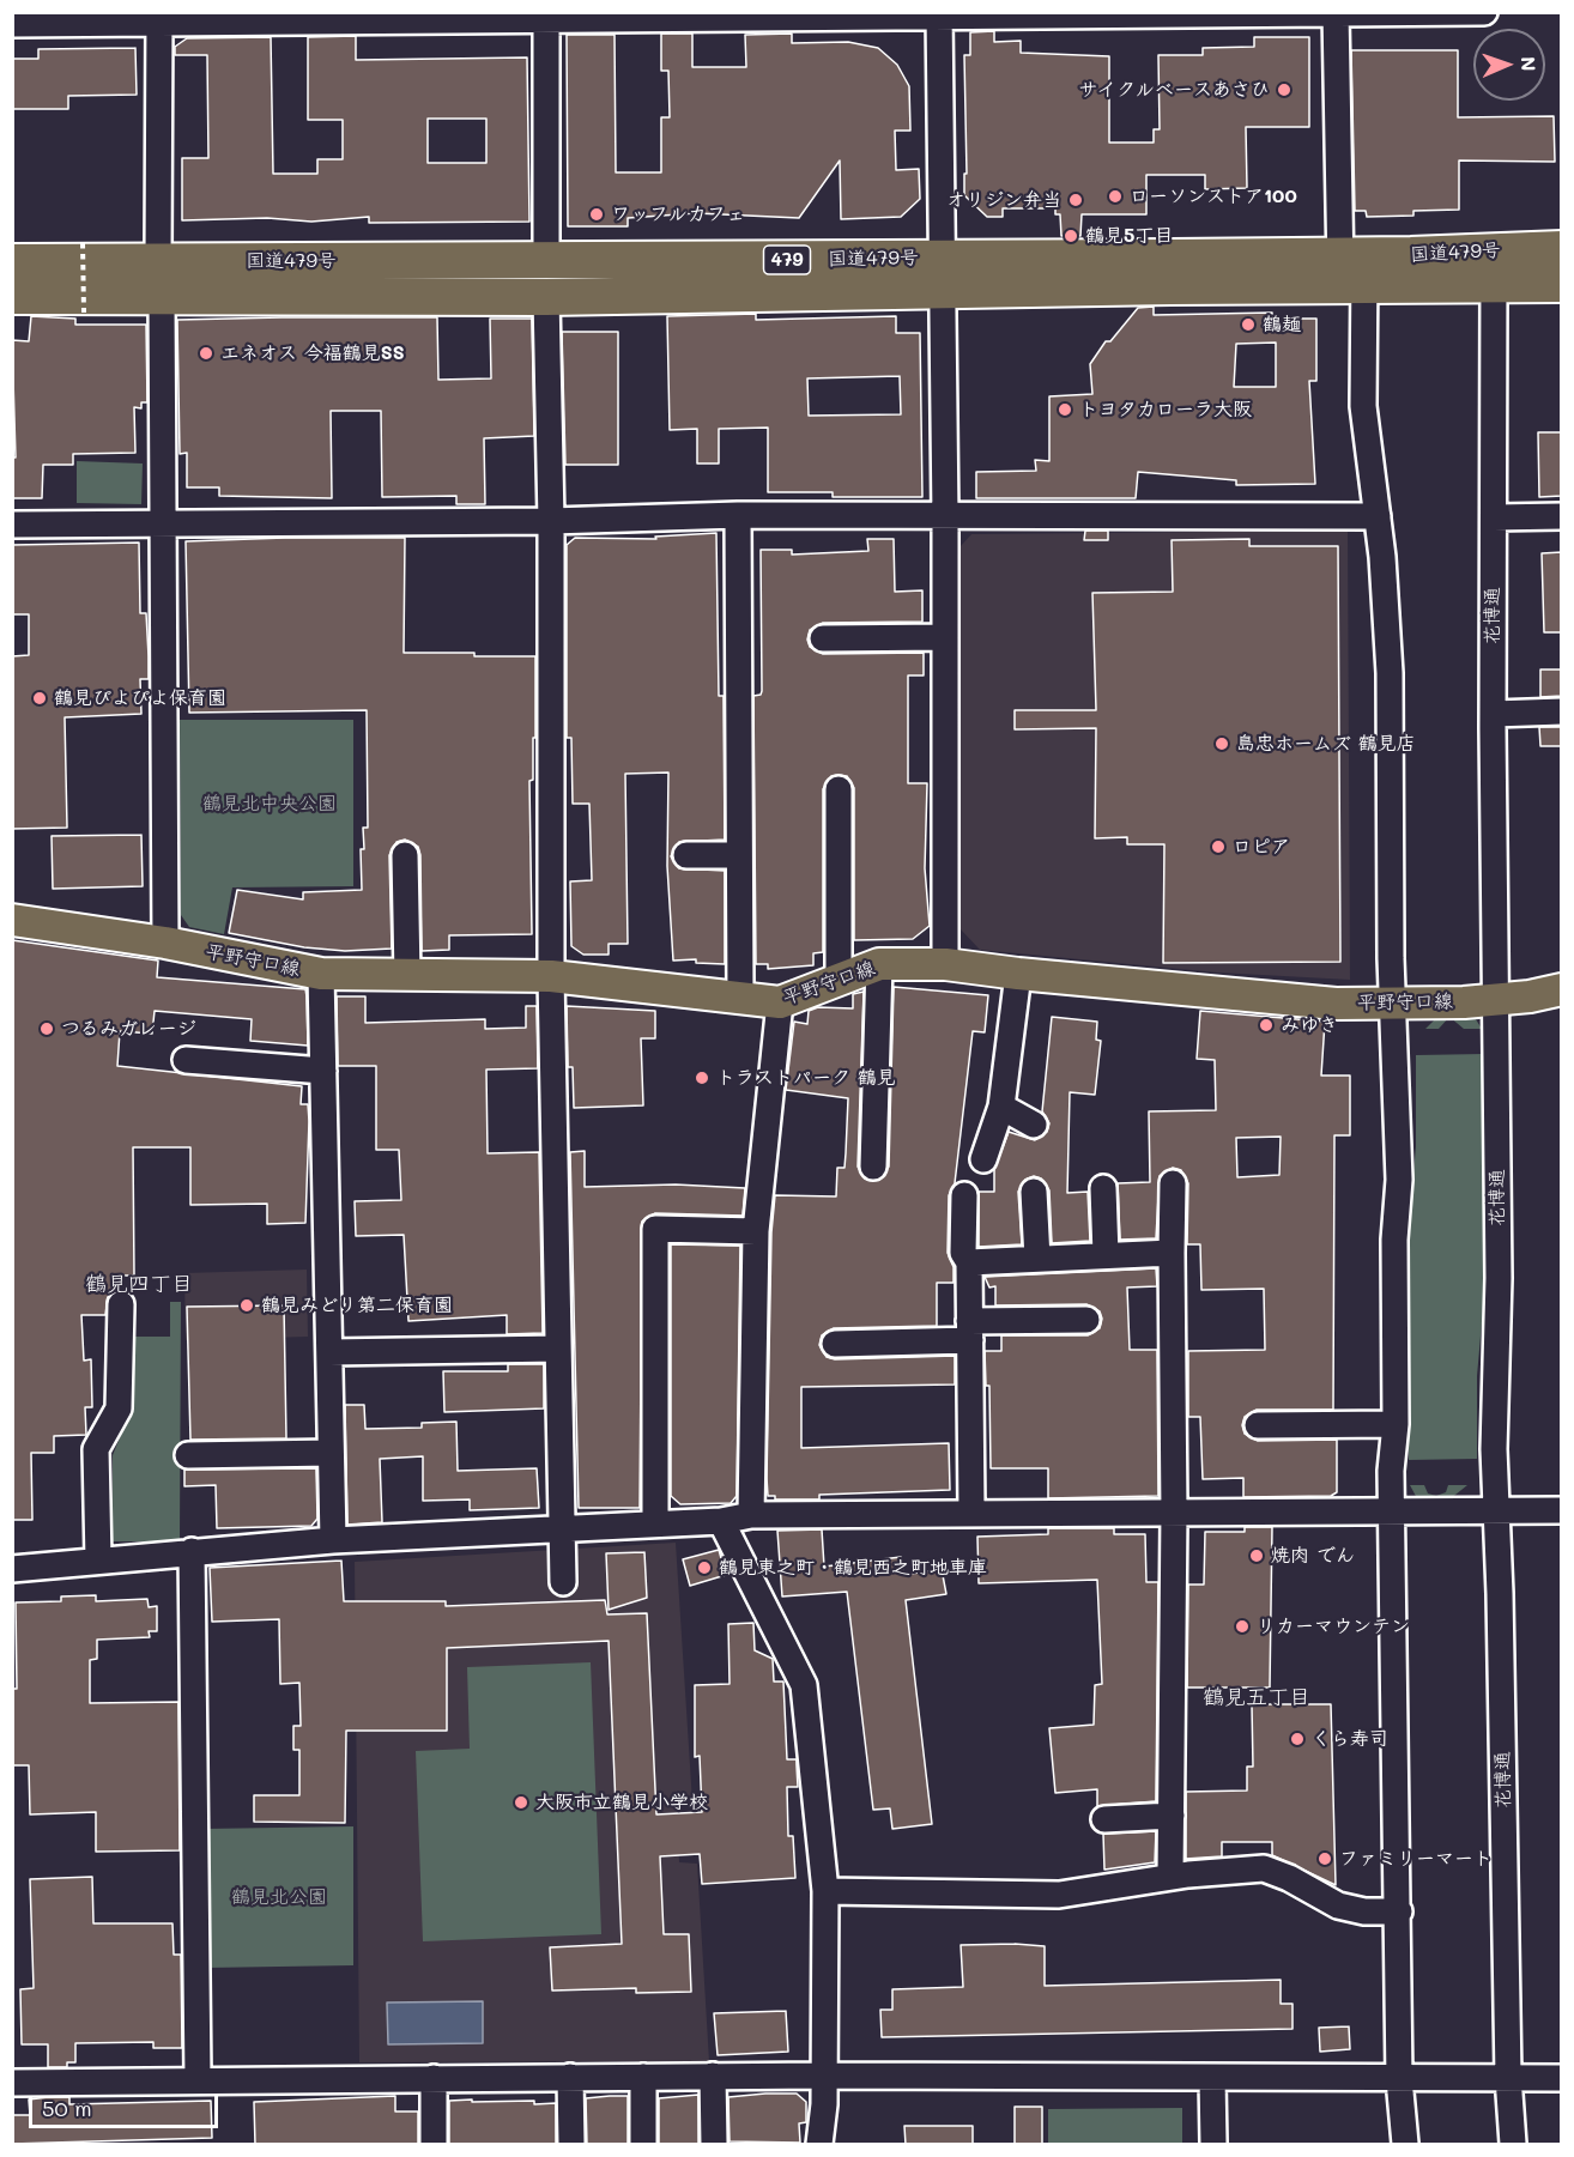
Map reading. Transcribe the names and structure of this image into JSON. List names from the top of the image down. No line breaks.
{"streets":{"highway":["国道479号","479"],"main road":["平野守口線"],"street":["花博通"]},"crossings":[["国道479号","花博通"],["花博通","平野守口線"]],"districts":["鶴見四丁目","鶴見五丁目"],"parks":["鶴見北中央公園","鶴見北公園"],"places":["サイクルベースあさひ","ローソンストア100","オリジン弁当","ワッフルカフェ","鶴見5丁目","鶴麺","エネオス 今福鶴見SS","トヨタカローラ大阪","鶴見ぴよぴよ保育園","島忠ホームズ 鶴見店","ロピア","みゆき","つるみガレージ","トラストパーク 鶴見","鶴見みどり第二保育園","焼肉 でん","鶴見東之町・鶴見西之町地車庫","リカーマウンテン","くら寿司","大阪市立鶴見小学校","ファミリーマート"],"scale_bar":"50 m","north":"right"}
